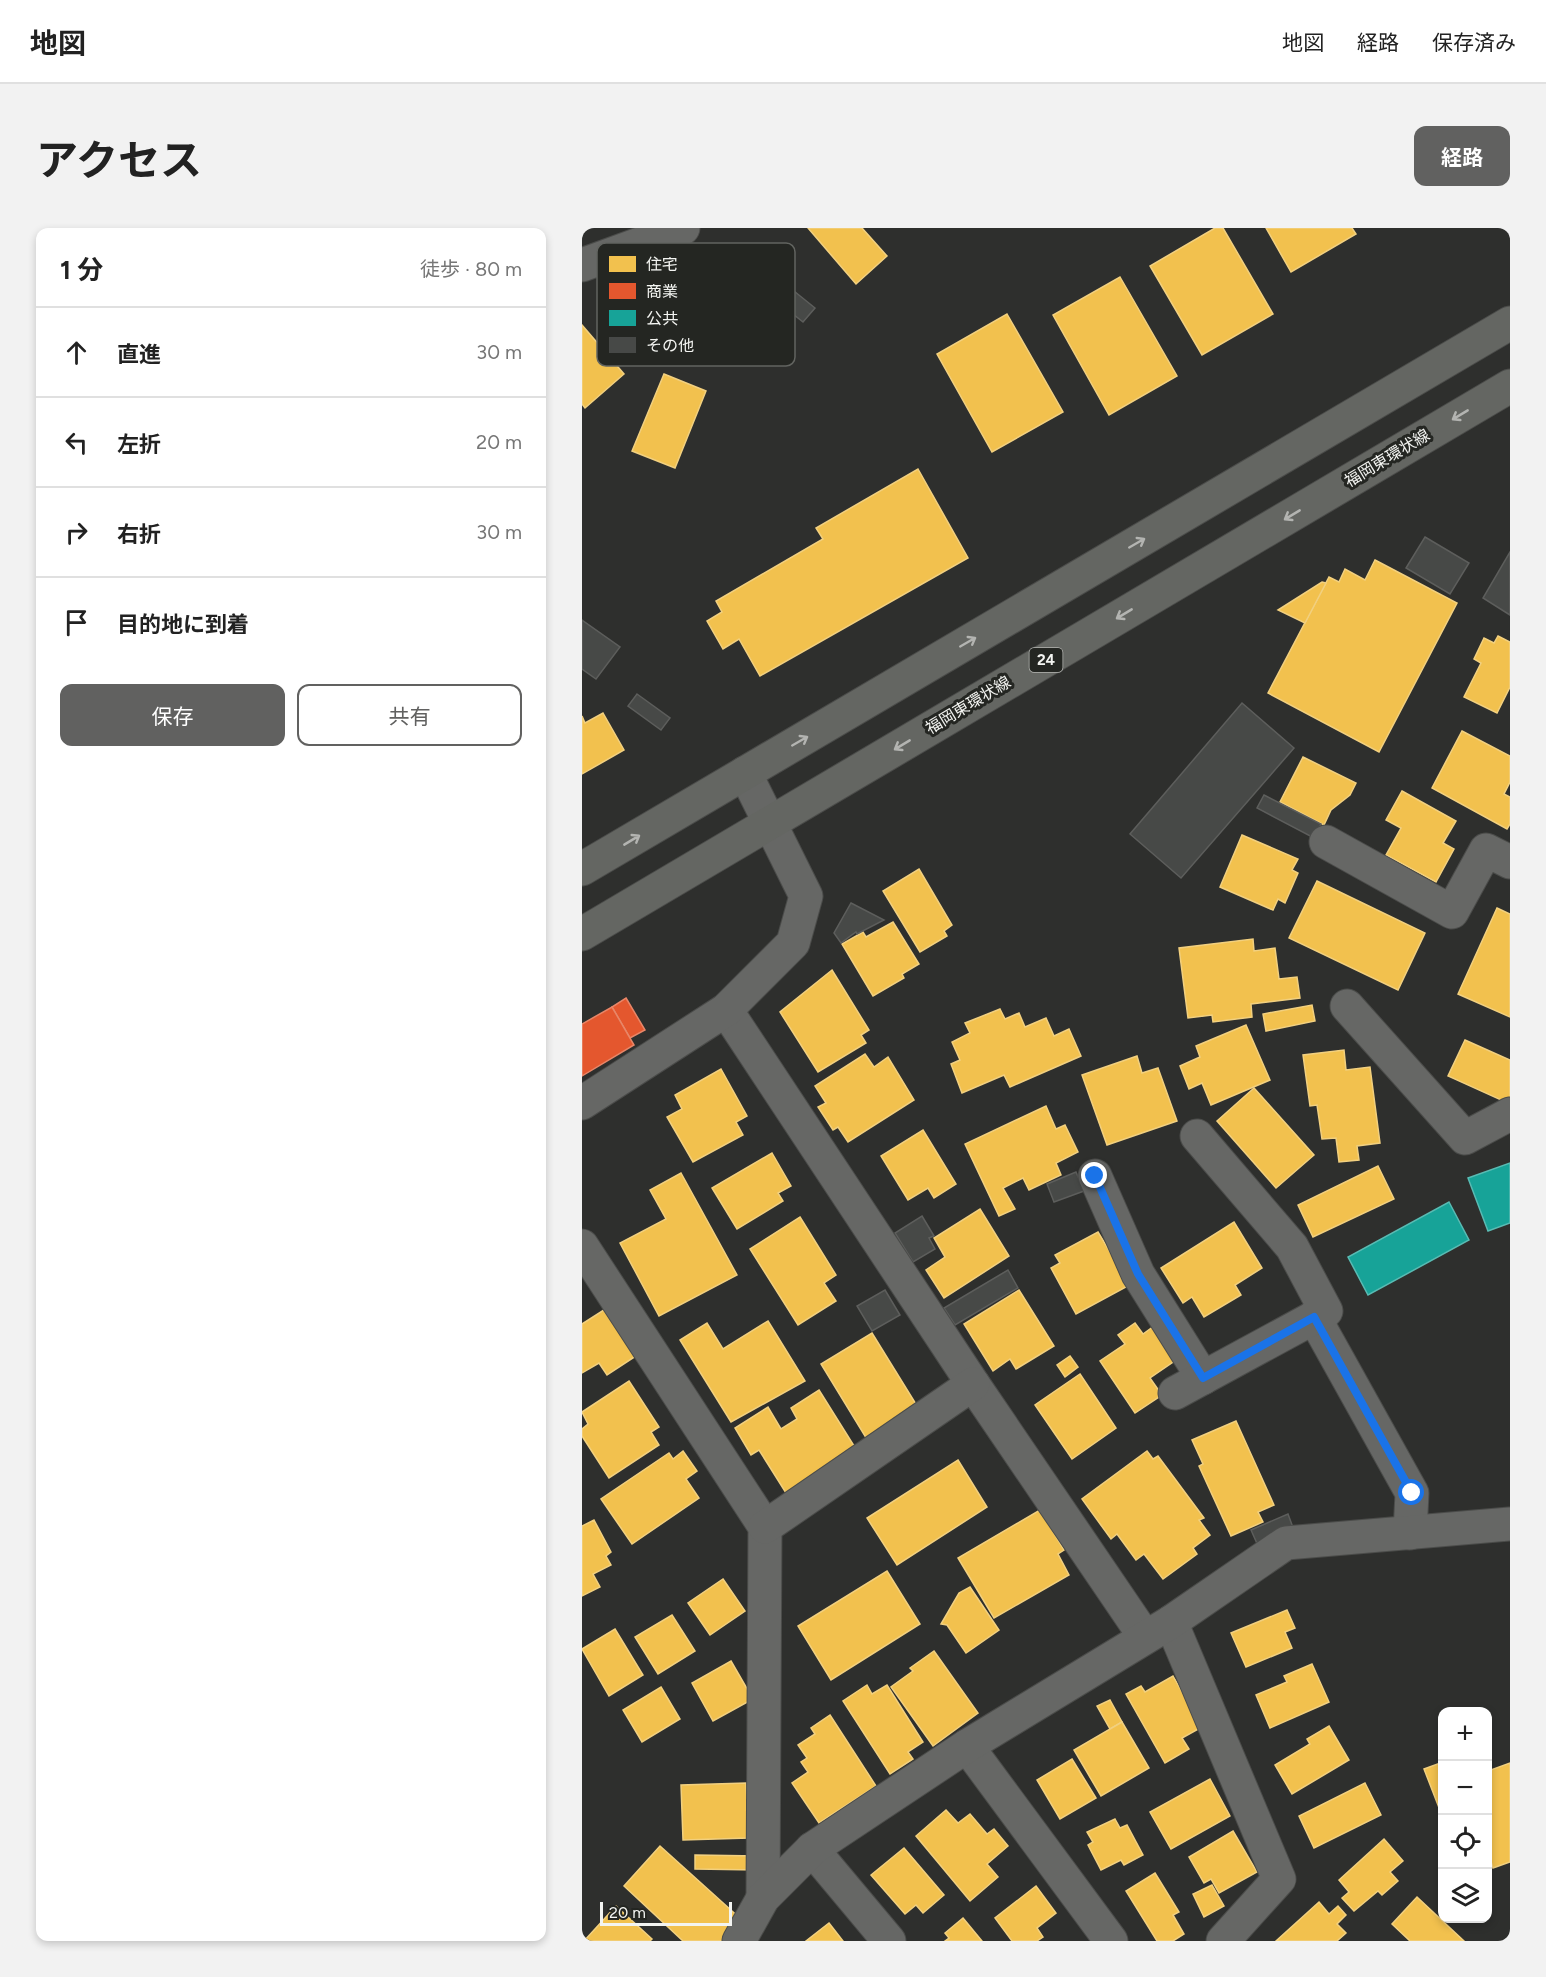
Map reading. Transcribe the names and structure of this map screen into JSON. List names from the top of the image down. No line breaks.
{"streets":{"main road":["福岡東環状線","24"]},"legend":["住宅","商業","公共","その他"],"scale_bar":"20 m","page":{"header":"地図","nav":["地図","経路","保存済み"],"title":"アクセス","buttons":["経路",["保存","共有"]],"heading":["1 分","徒歩 · 80 m"],"list":[["直進","30 m"],["左折","20 m"],["右折","30 m"],"目的地に到着"],"map_buttons":["+","−"],"scale":"20 m"}}
